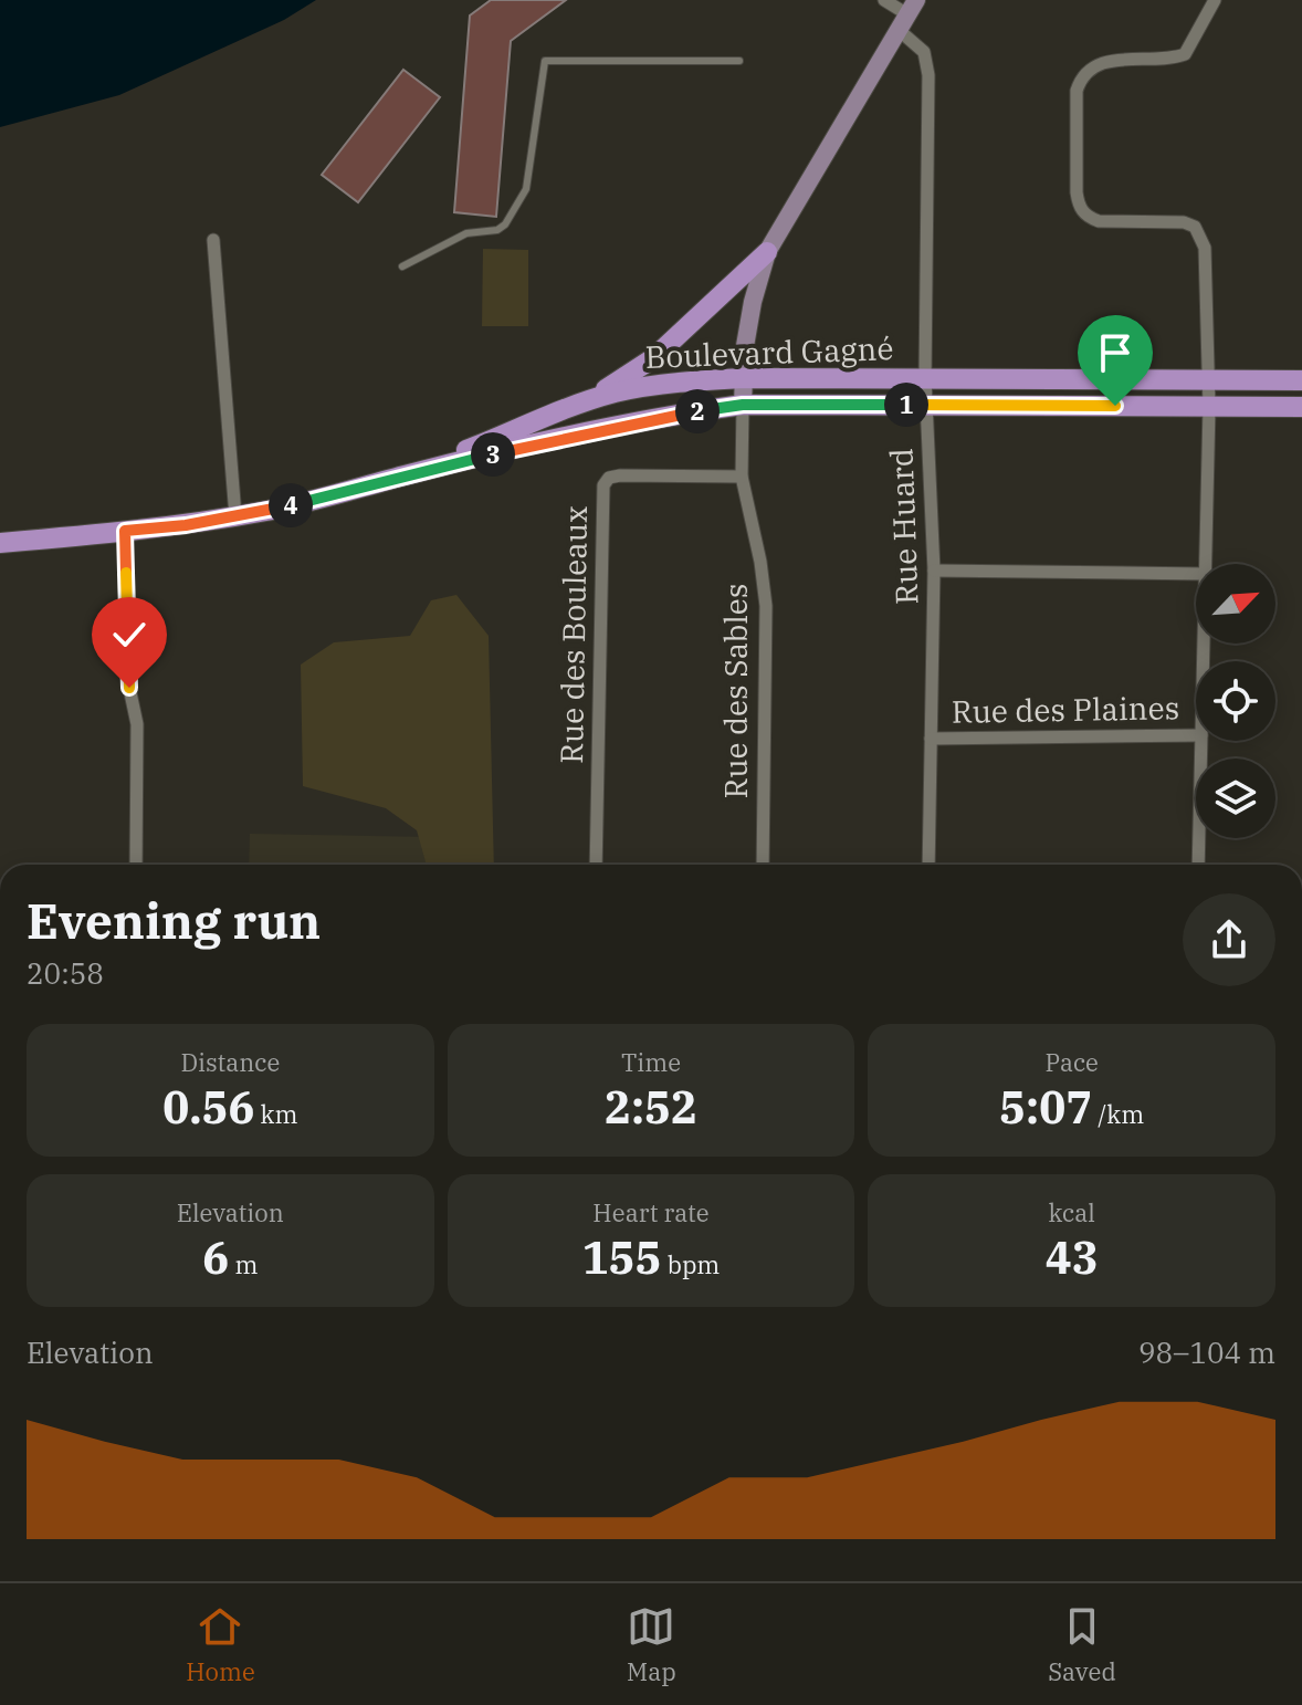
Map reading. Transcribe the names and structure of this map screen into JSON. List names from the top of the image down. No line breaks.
{"streets":{"main road":["Boulevard Gagné"],"street":["Rue Huard","Rue des Bouleaux","Rue des Sables","Rue des Plaines"]},"crossings":[["Boulevard Gagné","Rue Huard"],["Boulevard Gagné","Rue des Sables"],["Rue Huard","Rue des Plaines"],["Rue des Bouleaux","Rue des Sables"]],"north":"top right","page":{"pins":["1","2","3","4"],"heading":["Evening run","20:58"],"stats":[["Distance","0.56 km"],["Time","2:52"],["Pace","5:07 /km"],["Elevation","6 m"],["Heart rate","155 bpm"],["kcal","43"]],"chart":["Elevation","98–104 m"],"tabs":["Home","Map","Saved"]}}
